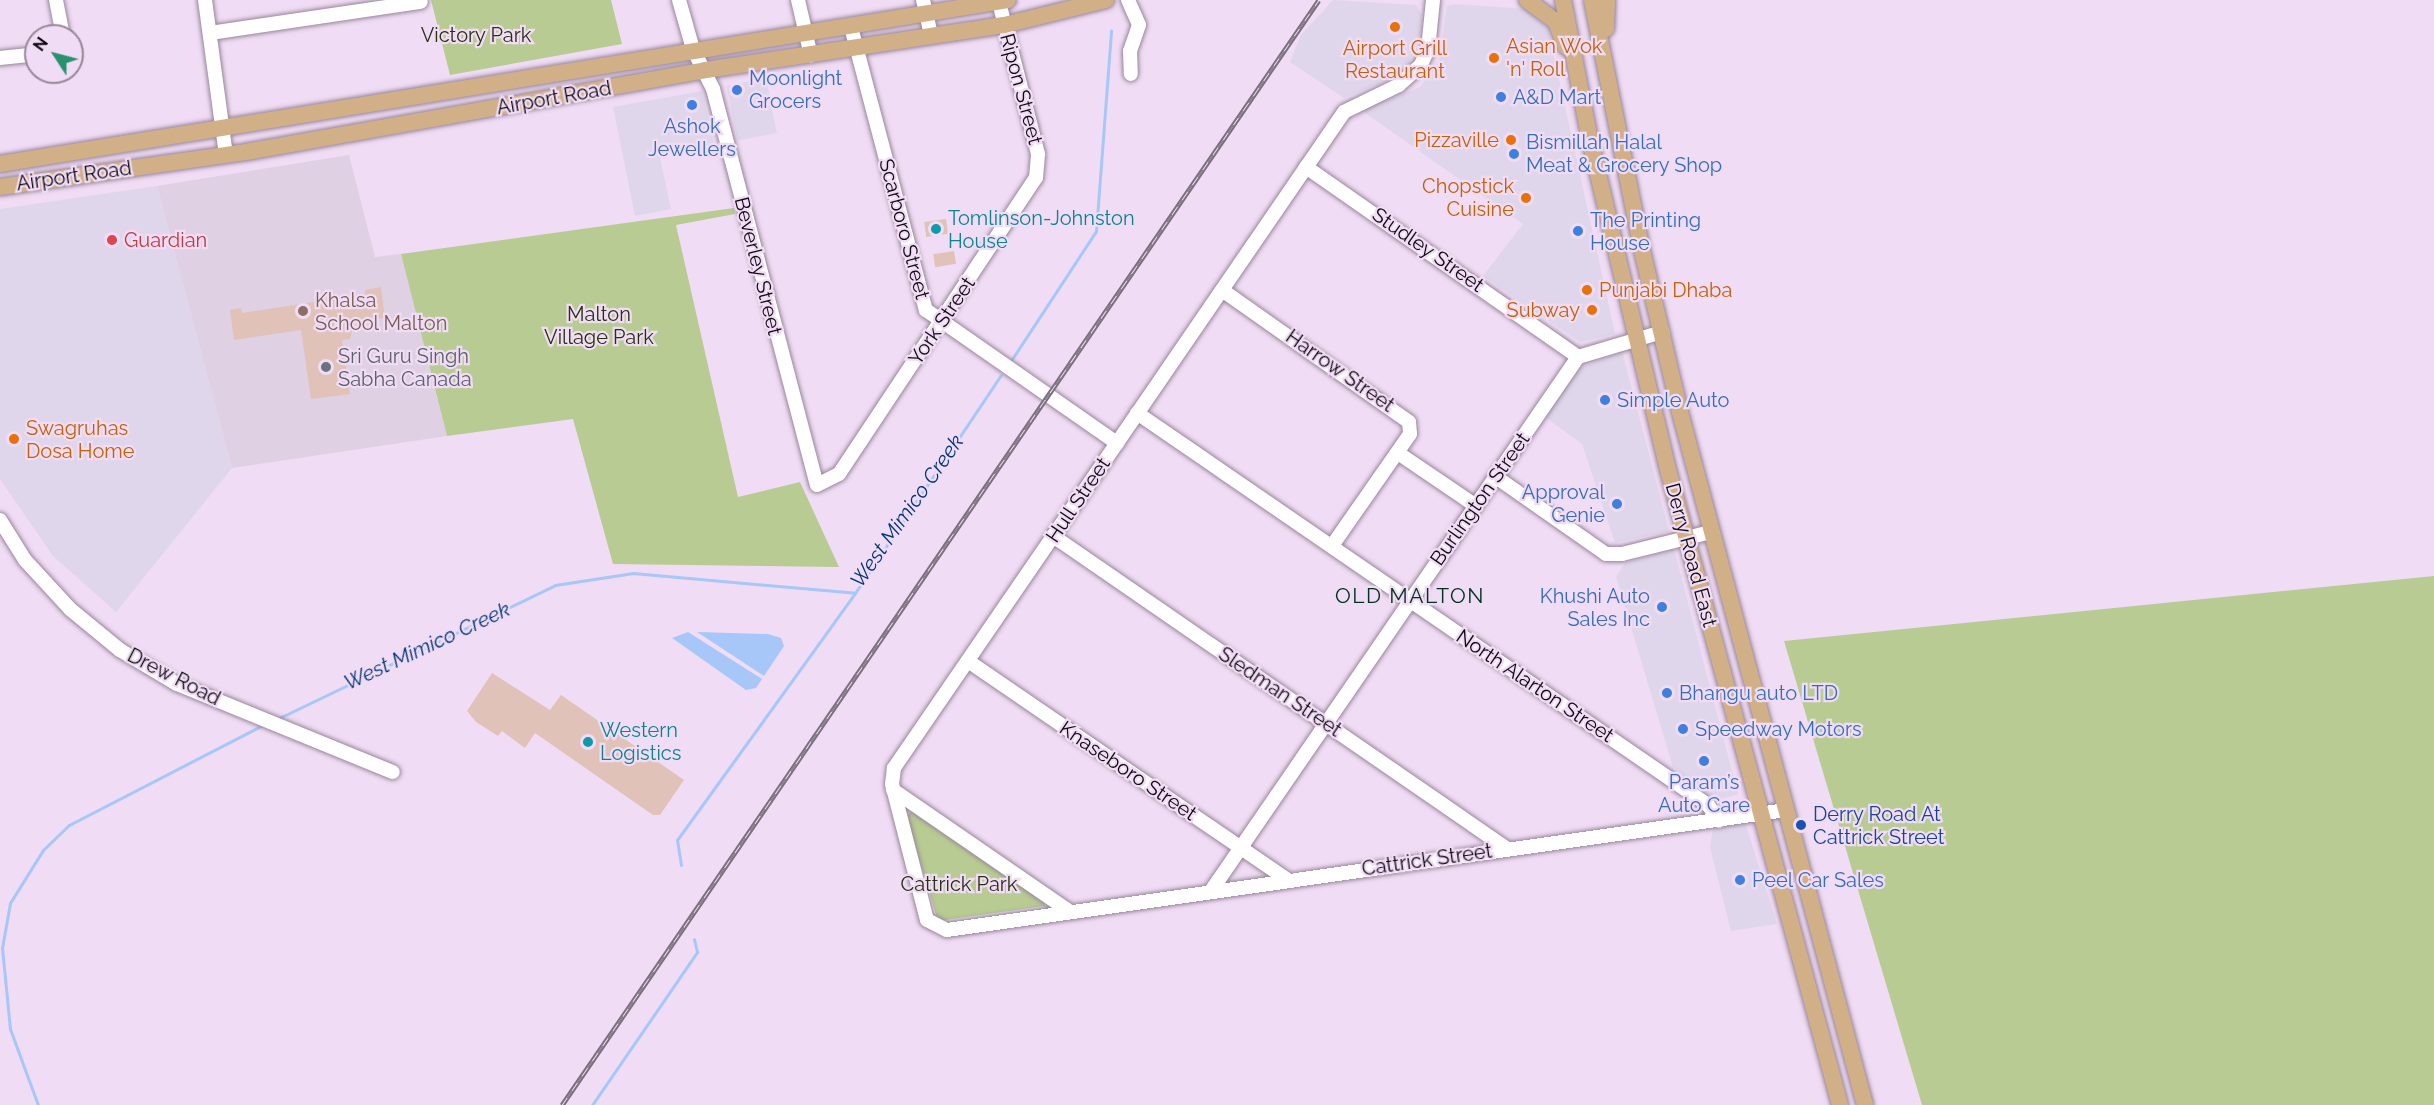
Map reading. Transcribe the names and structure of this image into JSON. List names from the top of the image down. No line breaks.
{"streets":{"main road":["Airport Road","Derry Road East"],"street":["Ripon Street","Scarboro Street","Studley Street","Beverley Street","York Street","Harrow Street","Burlington Street","Hull Street","Drew Road","North Alarton Street","Sledman Street","Knaseboro Street","Cattrick Street"]},"crossings":[["Ripon Street","Airport Road"],["Ripon Street","York Street"],["Airport Road","Scarboro Street"],["Airport Road","Beverley Street"],["Scarboro Street","York Street"],["Scarboro Street","Hull Street"],["Studley Street","Burlington Street"],["Studley Street","Hull Street"],["Beverley Street","York Street"],["Harrow Street","Hull Street"],["Harrow Street","North Alarton Street"],["Burlington Street","North Alarton Street"],["Burlington Street","Sledman Street"],["Burlington Street","Knaseboro Street"],["Burlington Street","Cattrick Street"],["Hull Street","North Alarton Street"],["Hull Street","Sledman Street"],["Hull Street","Knaseboro Street"],["Hull Street","Cattrick Street"],["Derry Road East","Cattrick Street"],["North Alarton Street","Cattrick Street"],["Sledman Street","Cattrick Street"],["Knaseboro Street","Cattrick Street"]],"districts":["OLD MALTON"],"water":["West Mimico Creek"],"parks":["Victory Park","Malton Village Park","Cattrick Park"],"places":["Airport Grill Restaurant","Asian Wok 'n' Roll","Moonlight Grocers","A&D Mart","Ashok Jewellers","Pizzaville","Bismillah Halal Meat & Grocery Shop","Chopstick Cuisine","Tomlinson-Johnston House","The Printing House","Guardian","Punjabi Dhaba","Subway","Khalsa School Malton","Sri Guru Singh Sabha Canada","Simple Auto","Swagruhas Dosa Home","Approval Genie","Khushi Auto Sales Inc","Bhangu auto LTD","Speedway Motors","Western Logistics","Param’s Auto Care","Derry Road At Cattrick Street","Peel Car Sales"],"north":"top left"}
